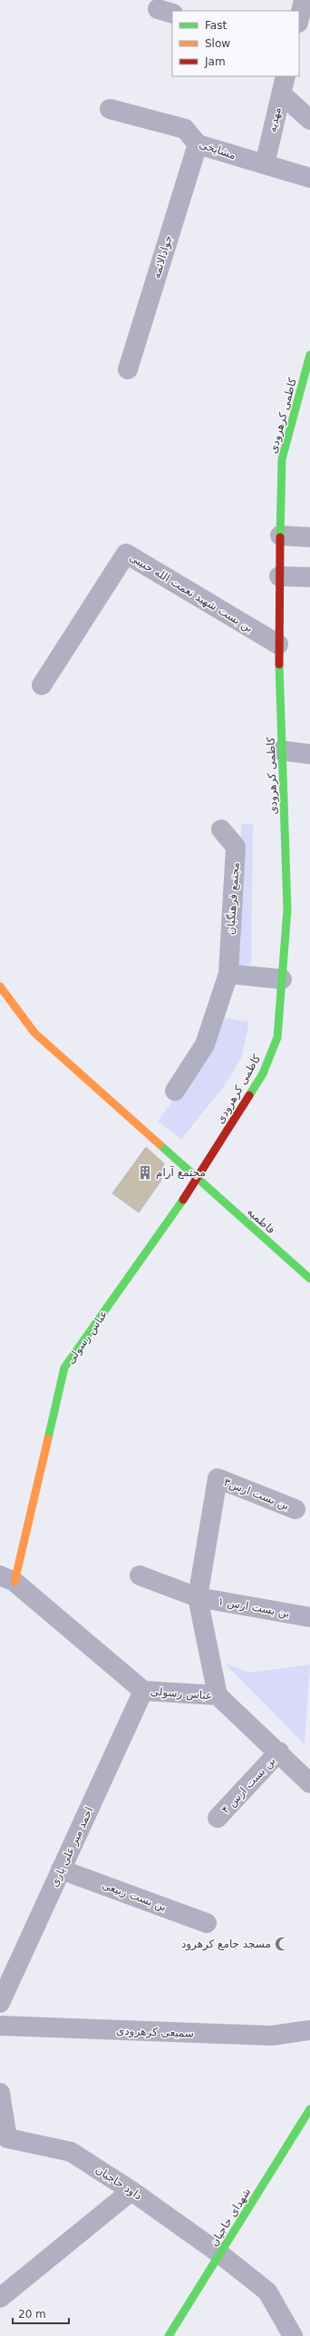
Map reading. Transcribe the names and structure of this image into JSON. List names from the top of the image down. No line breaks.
{"streets":{"street":["مهدیه","مشایخی","جوادالائمه","کاظمی کرهرودی","بن بست شهید نعمت الله حبیبی","مجتمع فرهنگیان","فاطمیه","عباس رسولی","بن بست ارس۳","بن بست ارس ۱","بن بست ارس ۴","احمد میر علی یاری","بن بست ربیعی","سمیعی کرهرودی","داود حاجیان","شهدای حاجیان"]},"crossings":[["مهدیه","مشایخی"],["مشایخی","جوادالائمه"],["کاظمی کرهرودی","بن بست شهید نعمت الله حبیبی"],["کاظمی کرهرودی","فاطمیه"],["کاظمی کرهرودی","عباس رسولی"],["فاطمیه","عباس رسولی"],["عباس رسولی","بن بست ارس ۴"],["عباس رسولی","احمد میر علی یاری"],["بن بست ارس۳","بن بست ارس ۱"],["احمد میر علی یاری","بن بست ربیعی"],["داود حاجیان","شهدای حاجیان"]],"places":{"building":["مجتمع آرام"],"mosque":["مسجد جامع کرهرود"]},"legend":["Fast","Slow","Jam"],"scale_bar":"20 m"}
